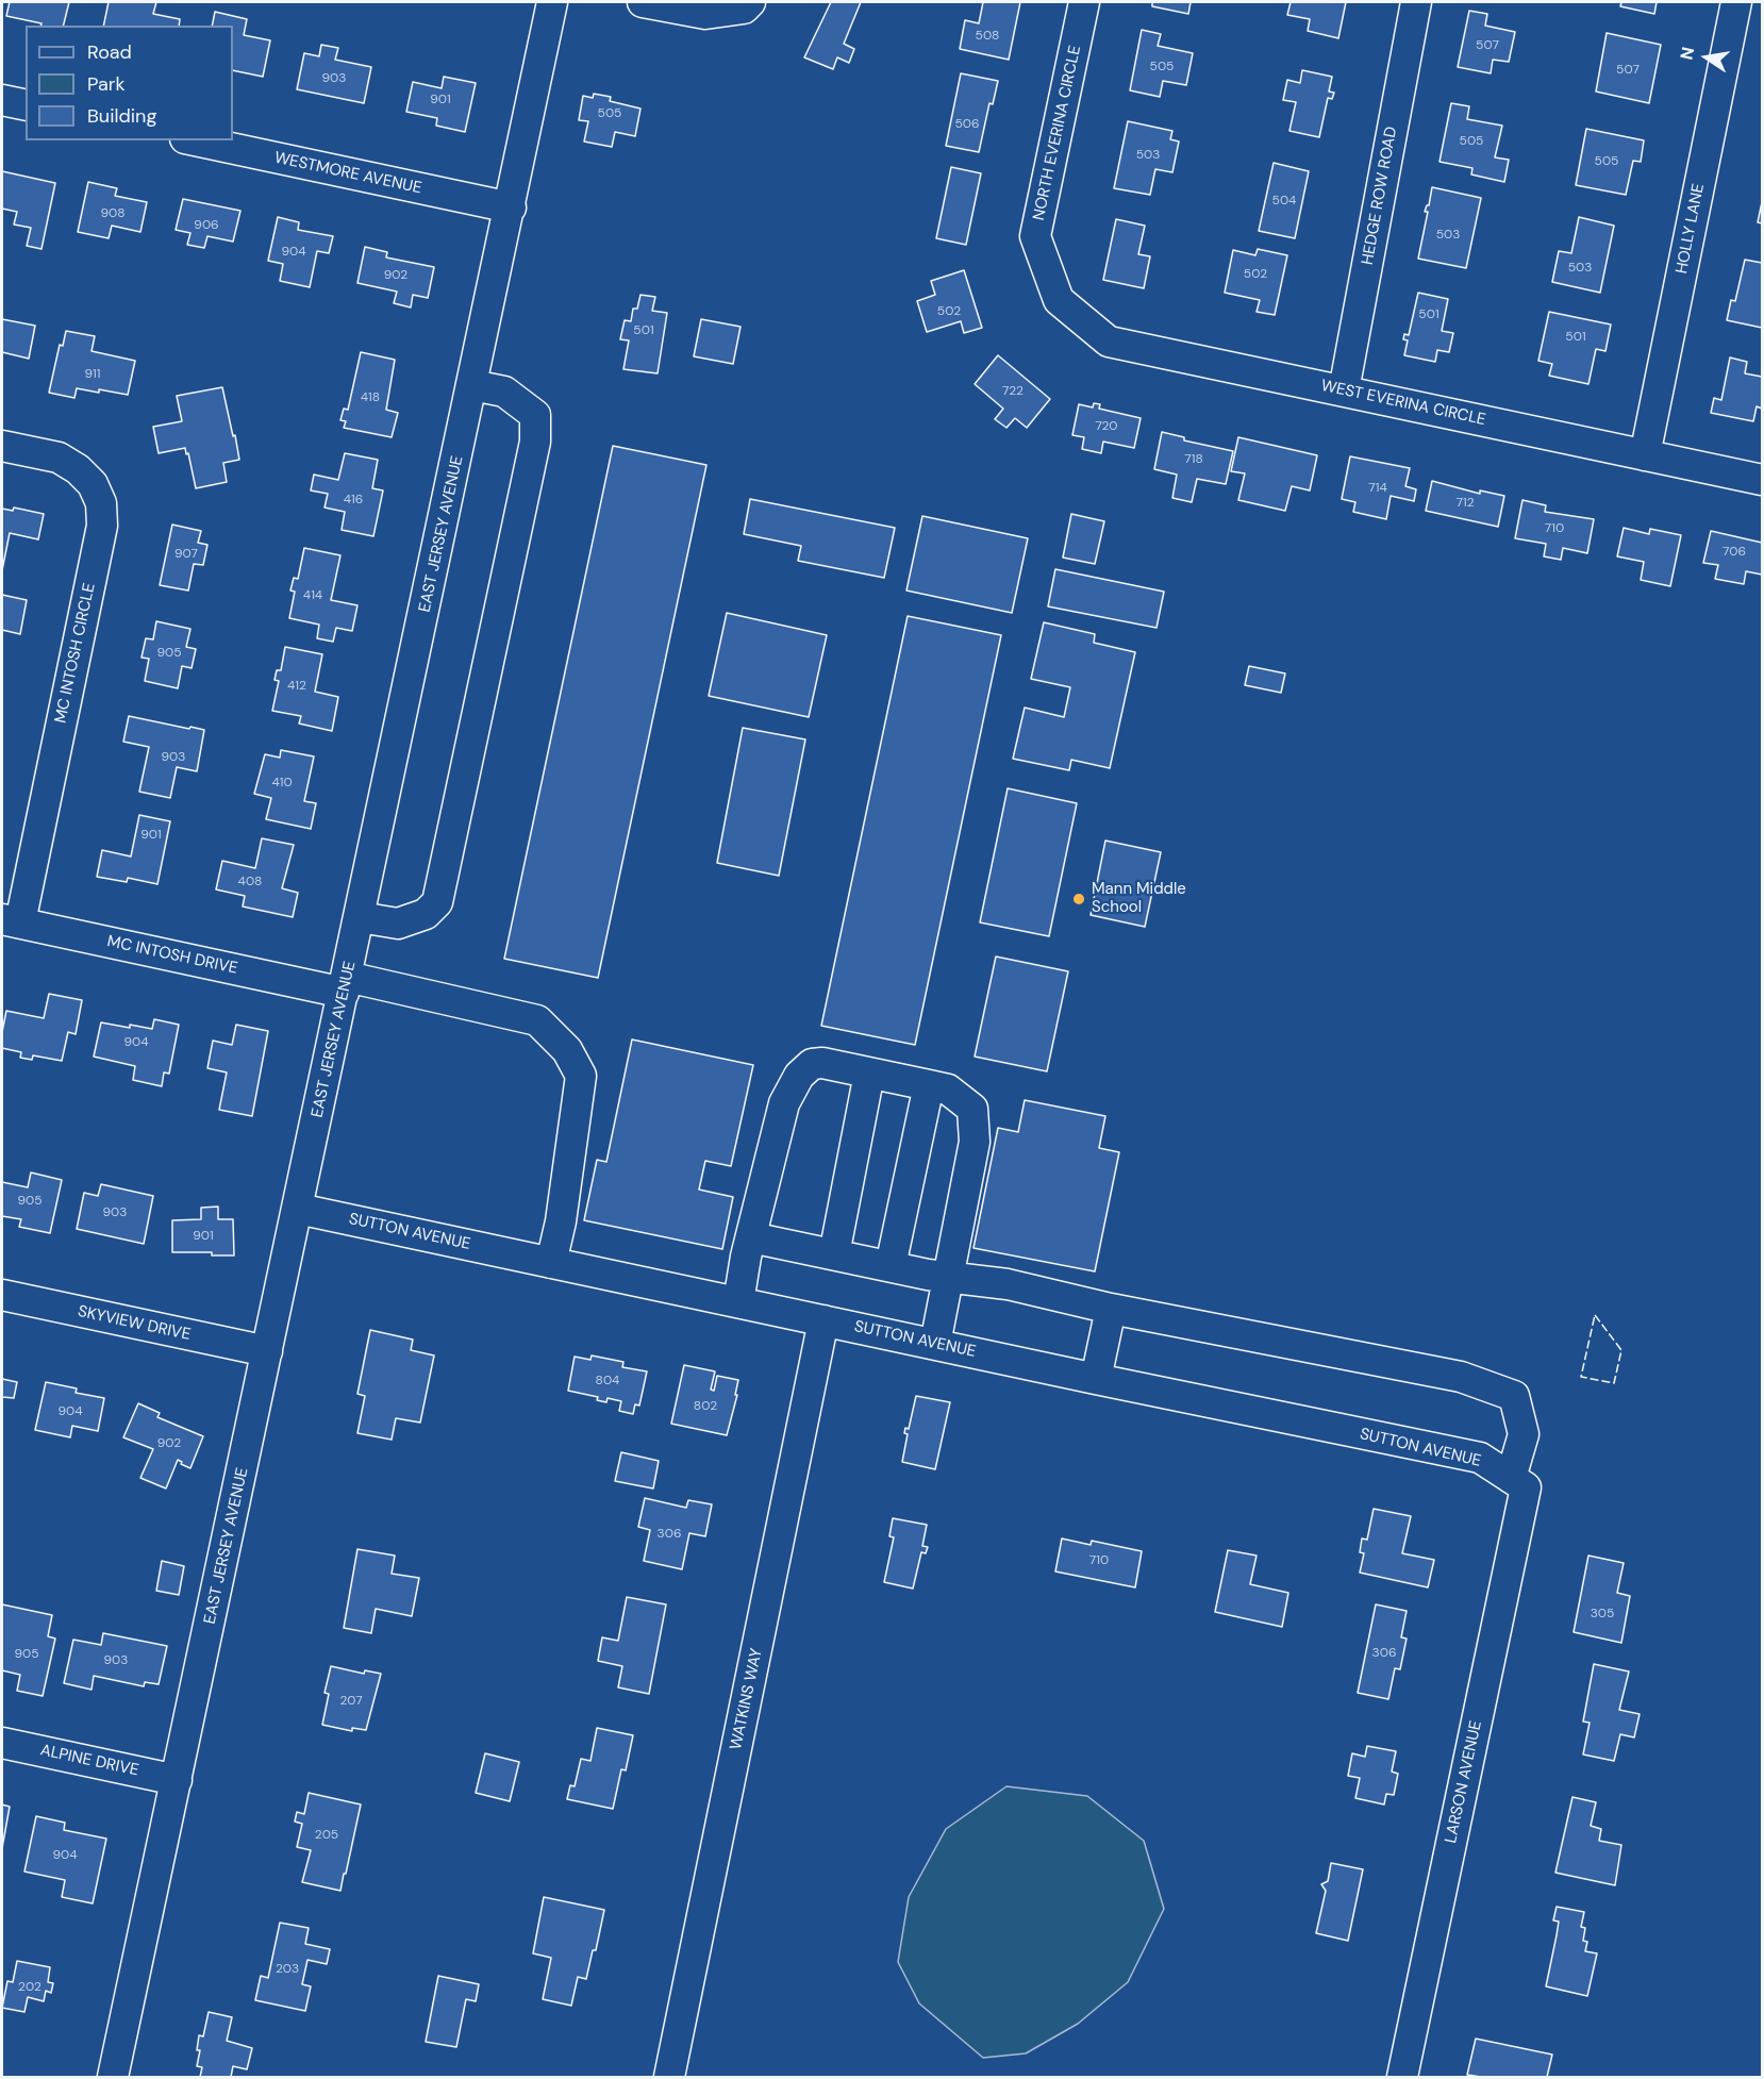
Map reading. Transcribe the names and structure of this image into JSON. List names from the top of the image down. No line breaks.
{"streets":{"street":["NORTH EVERINA CIRCLE","WESTMORE AVENUE","HEDGE ROW ROAD","HOLLY LANE","WEST EVERINA CIRCLE","EAST JERSEY AVENUE","MC INTOSH CIRCLE","MC INTOSH DRIVE","SUTTON AVENUE","SKYVIEW DRIVE","WATKINS WAY","ALPINE DRIVE","LARSON AVENUE"]},"crossings":[["NORTH EVERINA CIRCLE","WEST EVERINA CIRCLE"],["WESTMORE AVENUE","EAST JERSEY AVENUE"],["HEDGE ROW ROAD","WEST EVERINA CIRCLE"],["HOLLY LANE","WEST EVERINA CIRCLE"],["EAST JERSEY AVENUE","MC INTOSH DRIVE"],["EAST JERSEY AVENUE","SUTTON AVENUE"],["EAST JERSEY AVENUE","SKYVIEW DRIVE"],["EAST JERSEY AVENUE","ALPINE DRIVE"],["MC INTOSH CIRCLE","MC INTOSH DRIVE"],["MC INTOSH DRIVE","SUTTON AVENUE"],["SUTTON AVENUE","WATKINS WAY"],["SUTTON AVENUE","LARSON AVENUE"]],"places":["Mann Middle School"],"house_numbers":["508","507","505","507","903","901","505","506","505","503","505","504","908","906","503","904","503","502","902","502","501","501","501","911","722","418","720","718","714","416","712","710","706","907","414","905","412","903","410","901","408","904","905","903","901","804","802","904","902","306","710","305","306","905","903","207","205","904","203","202"],"legend":["Road","Park","Building"],"north":"left"}
